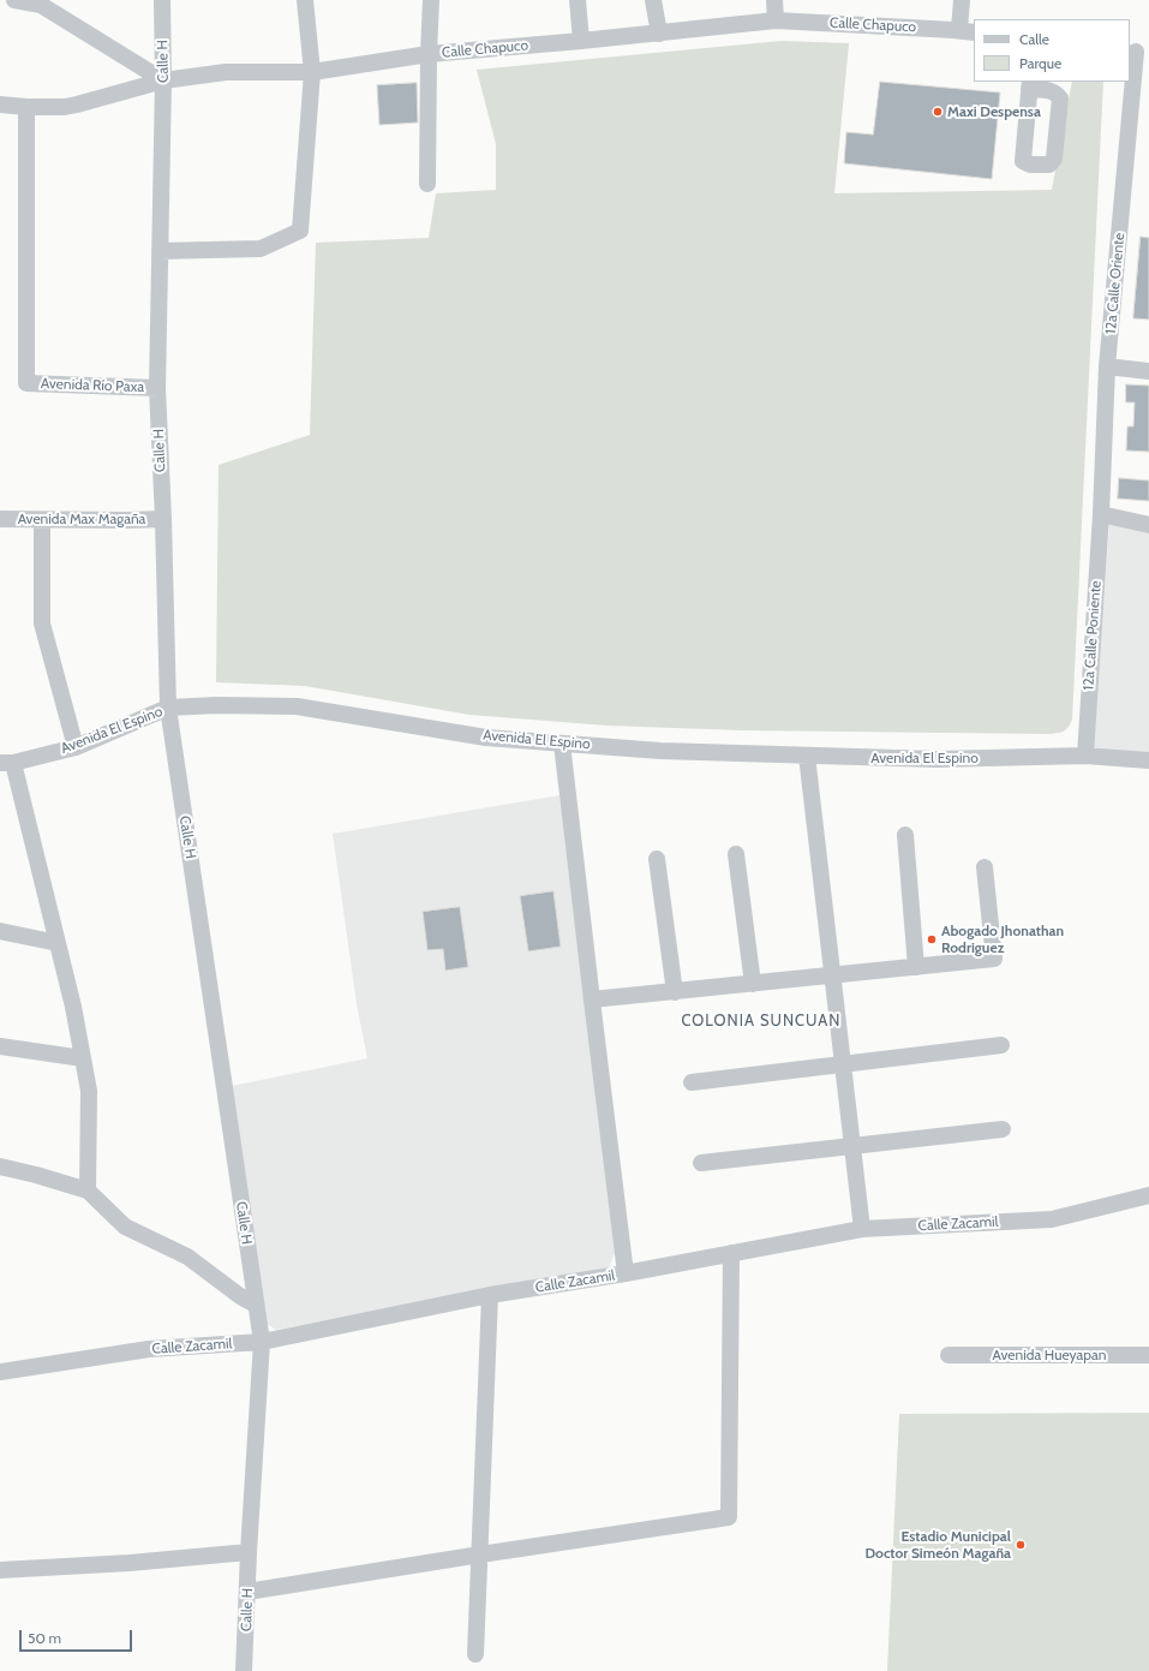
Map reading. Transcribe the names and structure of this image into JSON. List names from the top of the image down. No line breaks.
{"streets":{"street":["Calle Chapuco","Calle H","12a Calle Oriente","Avenida Río Paxa","Avenida Max Magaña","12a Calle Poniente","Avenida El Espino","Calle Zacamil","Avenida Hueyapan"]},"crossings":[["Calle Chapuco","Calle H"],["Calle Chapuco","Avenida Río Paxa"],["Calle H","Avenida Río Paxa"],["Calle H","Avenida Max Magaña"],["Calle H","Avenida El Espino"],["Calle H","Calle Zacamil"],["12a Calle Oriente","12a Calle Poniente"],["12a Calle Poniente","Avenida El Espino"]],"districts":["COLONIA SUNCUAN"],"places":["Maxi Despensa","Abogado Jhonathan Rodriguez","Estadio Municipal Doctor Simeón Magaña"],"legend":["Calle","Parque"],"scale_bar":"50 m"}
